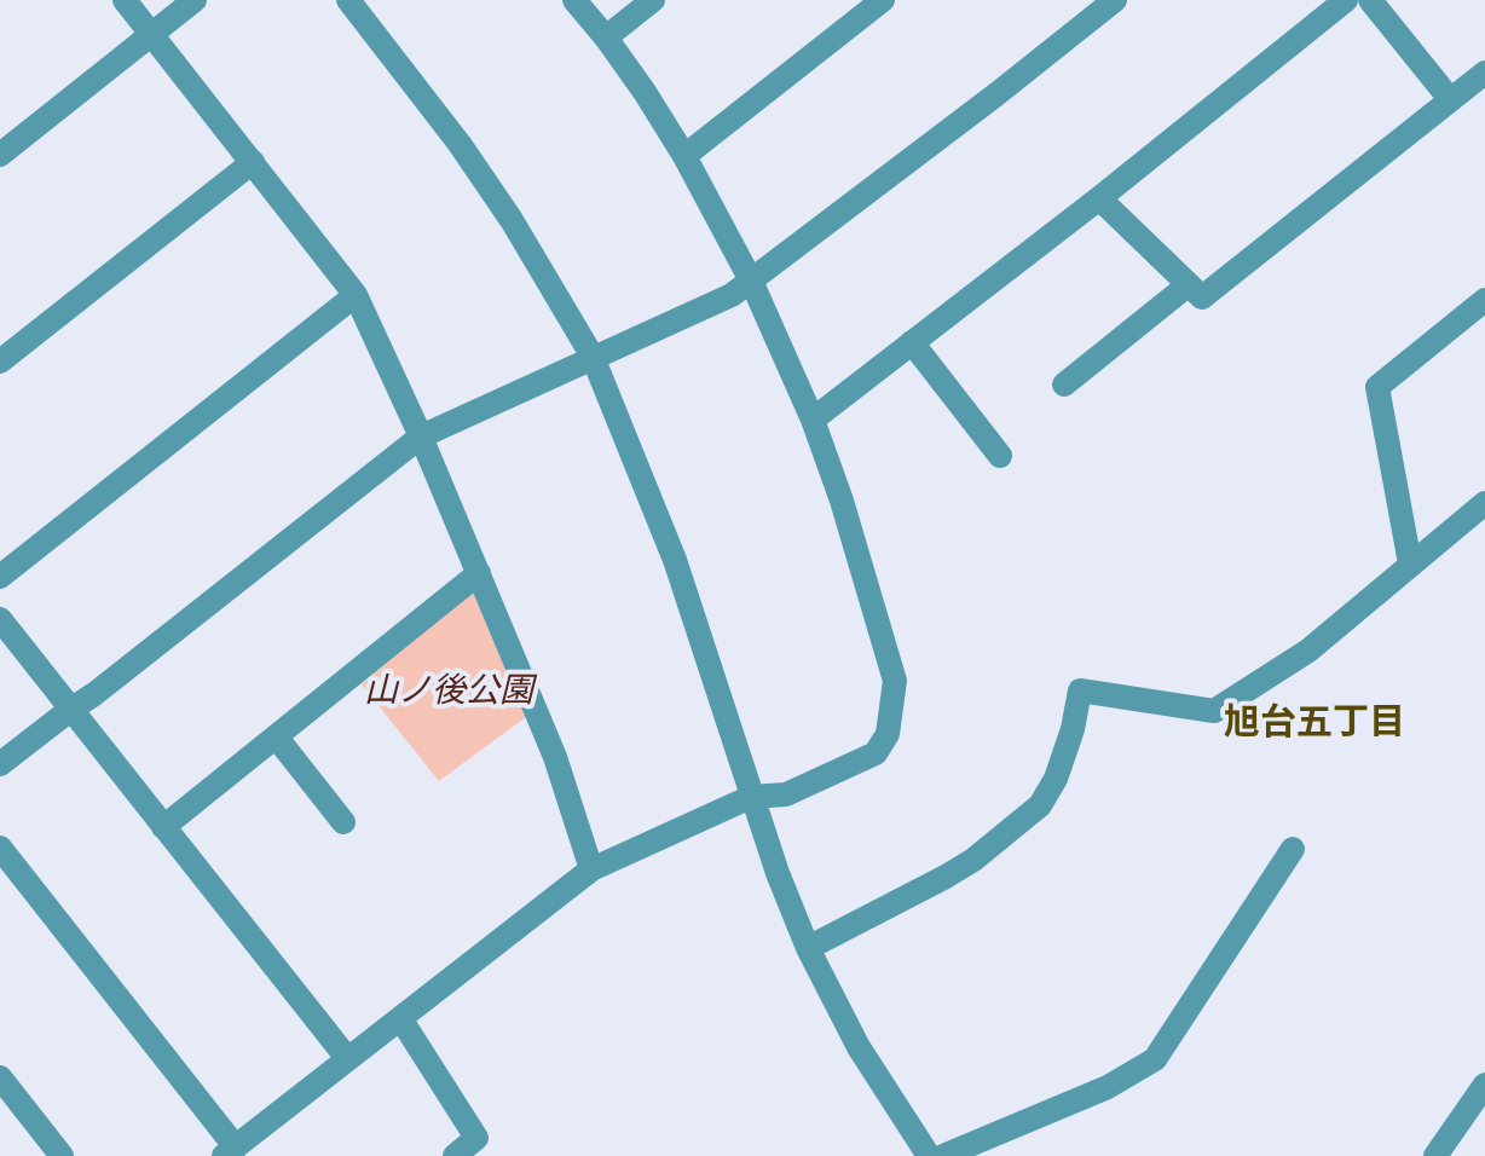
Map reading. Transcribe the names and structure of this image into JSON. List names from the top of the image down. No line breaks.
{"districts":["旭台五丁目"],"parks":["山ノ後公園"]}
